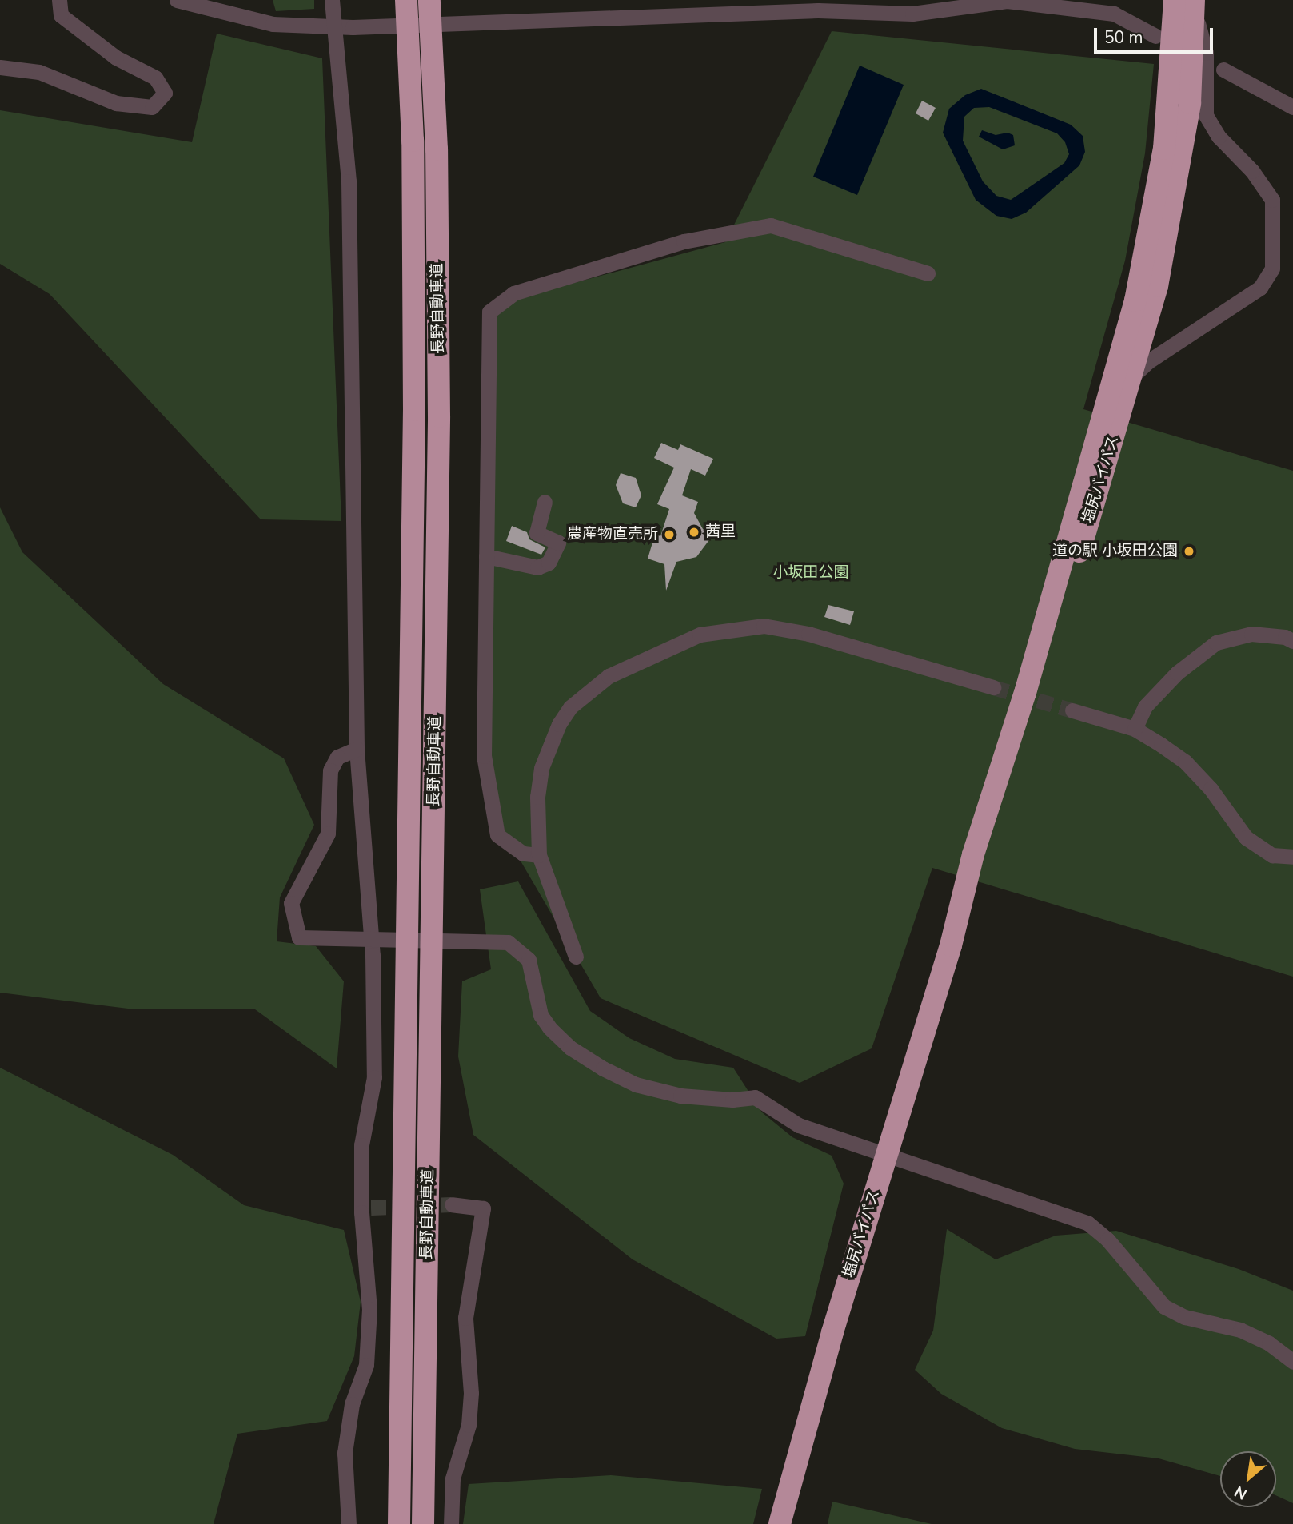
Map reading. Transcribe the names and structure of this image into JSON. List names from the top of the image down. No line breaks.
{"streets":{"highway":["長野自動車道","塩尻バイパス"]},"parks":["小坂田公園"],"places":["茜里","農産物直売所","道の駅 小坂田公園"],"scale_bar":"50 m","north":"bottom left"}
